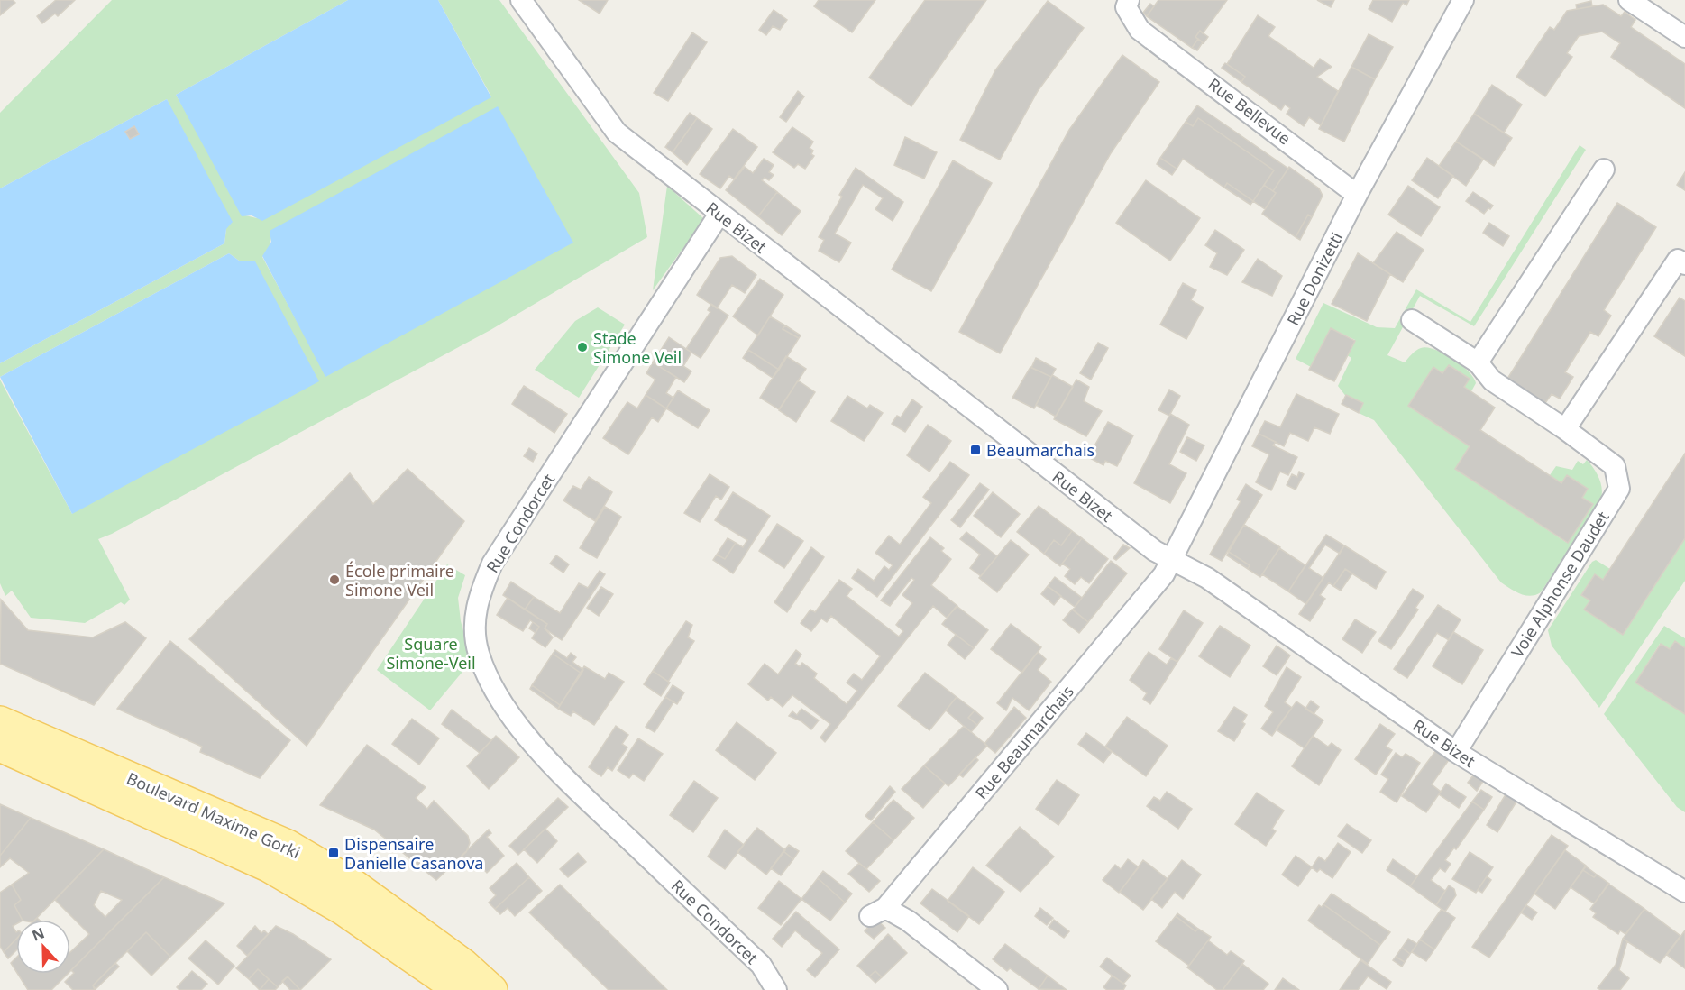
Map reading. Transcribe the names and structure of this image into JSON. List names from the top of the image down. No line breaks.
{"streets":{"main road":["Boulevard Maxime Gorki"],"street":["Rue Bellevue","Rue Bizet","Rue Donizetti","Rue Condorcet","Voie Alphonse Daudet","Rue Beaumarchais"]},"crossings":[["Rue Bellevue","Rue Donizetti"],["Rue Bizet","Rue Donizetti"],["Rue Bizet","Rue Condorcet"],["Rue Bizet","Voie Alphonse Daudet"],["Rue Bizet","Rue Beaumarchais"],["Rue Donizetti","Rue Beaumarchais"]],"parks":["Square Simone-Veil"],"places":{"other":["Stade Simone Veil","École primaire Simone Veil"],"transit":["Beaumarchais","Dispensaire Danielle Casanova"]},"north":"top"}
